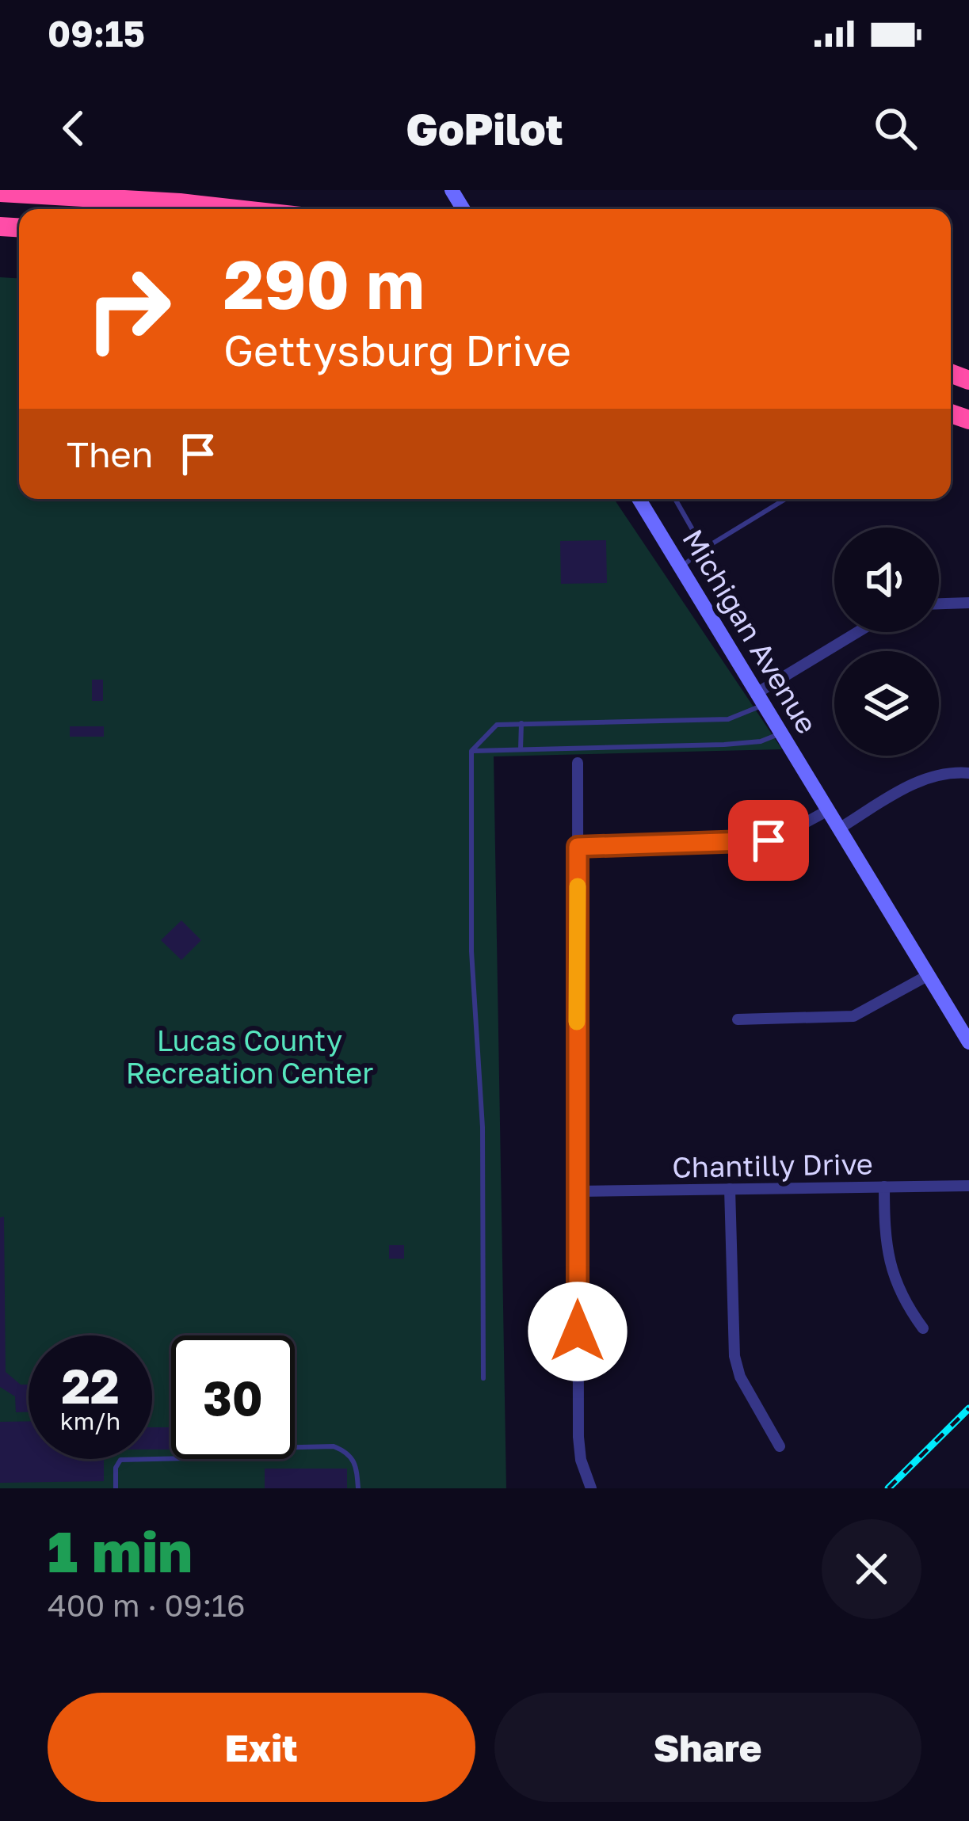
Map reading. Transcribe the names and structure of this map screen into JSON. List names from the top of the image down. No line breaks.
{"streets":{"street":["Michigan Avenue","Chantilly Drive"]},"parks":["Lucas County Recreation Center"],"page":{"status":"09:15","header":"GoPilot","turn":["290 m","Gettysburg Drive"],"then":"Then","speed":"22 km/h","limit":"30","heading":["1 min","400 m · 09:16"],"buttons":["Exit","Share"]}}
